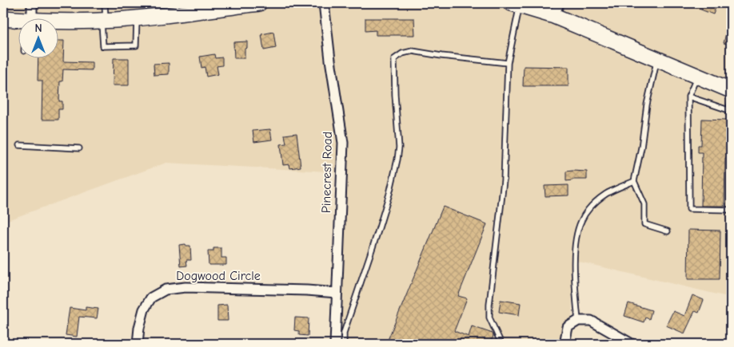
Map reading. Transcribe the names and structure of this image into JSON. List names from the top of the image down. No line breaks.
{"streets":{"street":["Pinecrest Road","Dogwood Circle"]},"crossings":[["Pinecrest Road","Dogwood Circle"]],"north":"top"}
